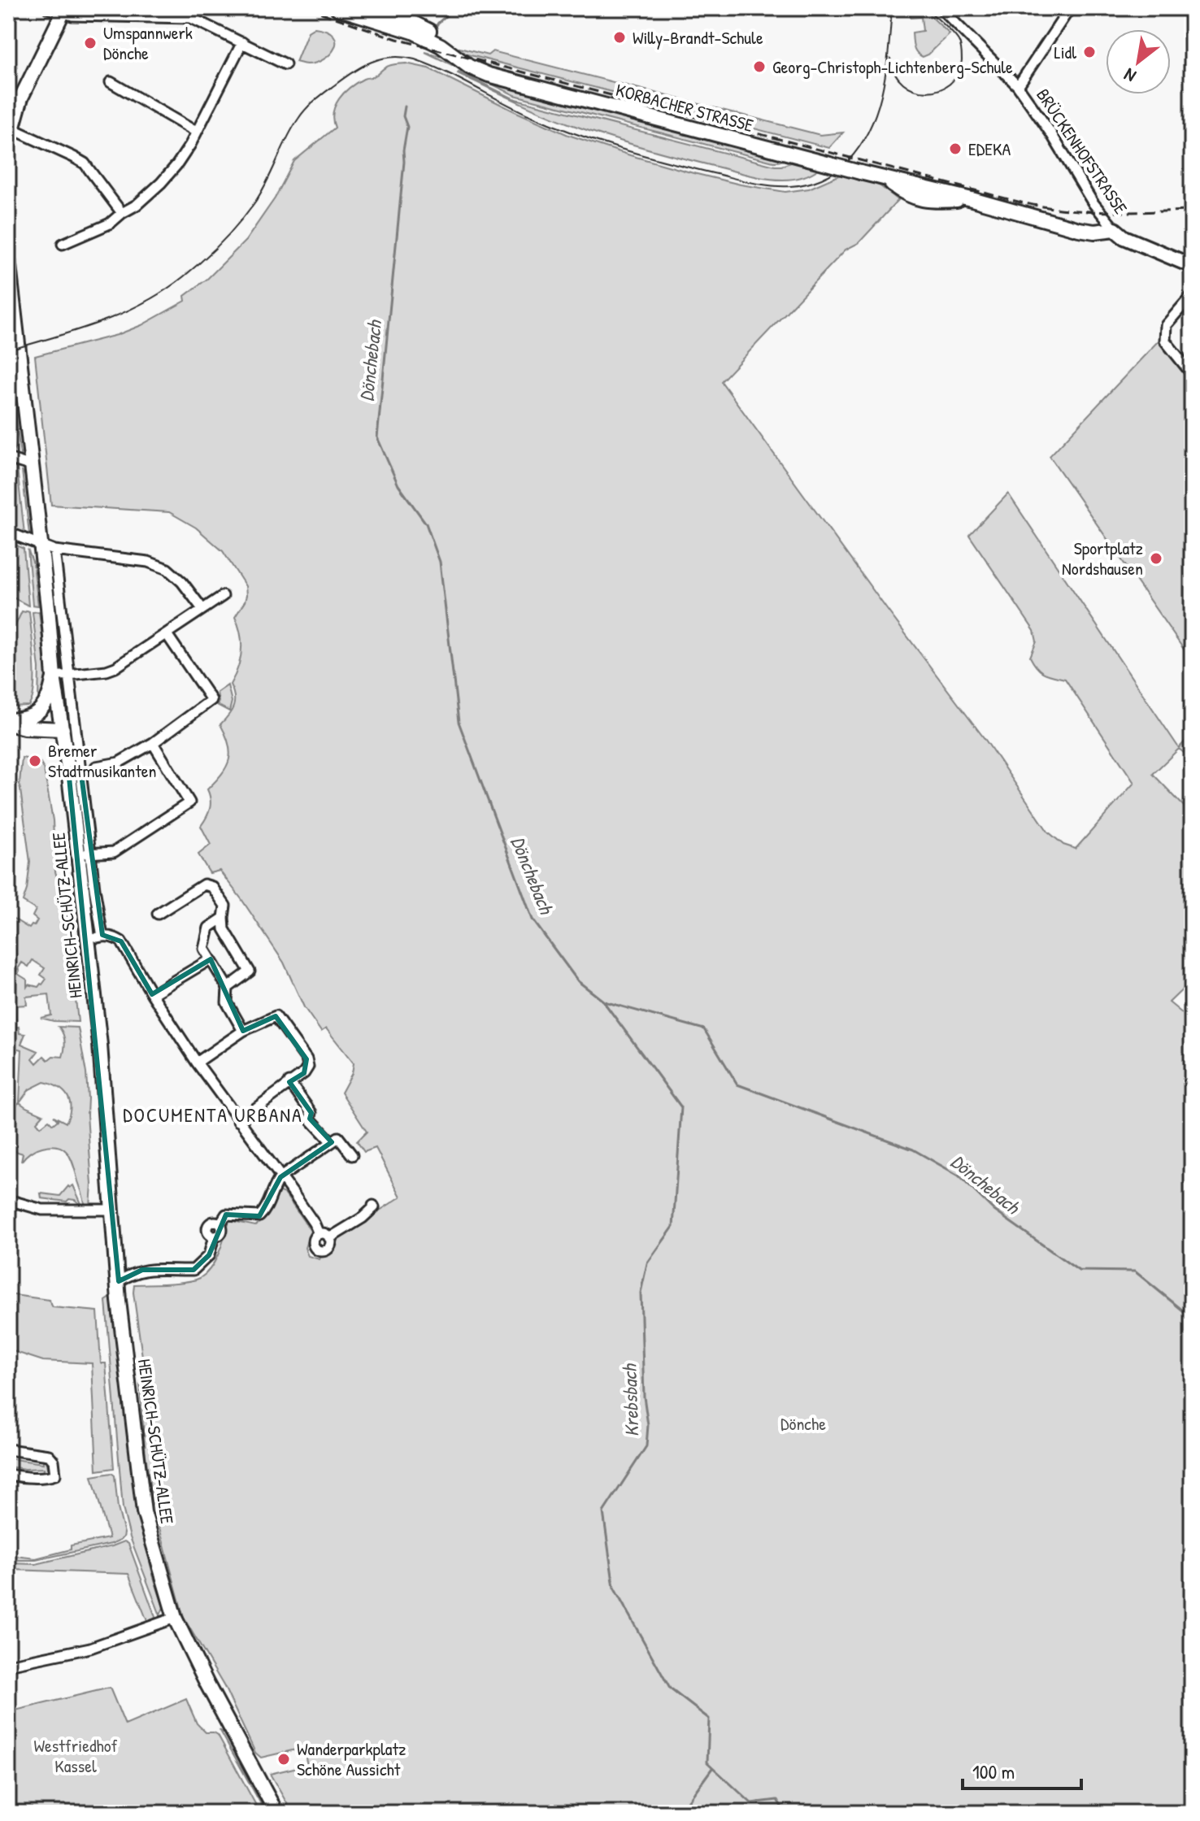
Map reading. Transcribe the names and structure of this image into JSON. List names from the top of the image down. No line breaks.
{"streets":{"main road":["KORBACHER STRASSE","HEINRICH-SCHÜTZ-ALLEE"],"street":["BRÜCKENHOFSTRASSE"]},"crossings":[["KORBACHER STRASSE","BRÜCKENHOFSTRASSE"]],"districts":["DOCUMENTA URBANA"],"water":["Dönchebach","Krebsbach"],"parks":["Dönche","Westfriedhof Kassel"],"places":["Willy-Brandt-Schule","Umspannwerk Dönche","Lidl","Georg-Christoph-Lichtenberg-Schule","EDEKA","Sportplatz Nordshausen","Bremer Stadtmusikanten","Wanderparkplatz Schöne Aussicht"],"scale_bar":"100 m","north":"bottom left"}
